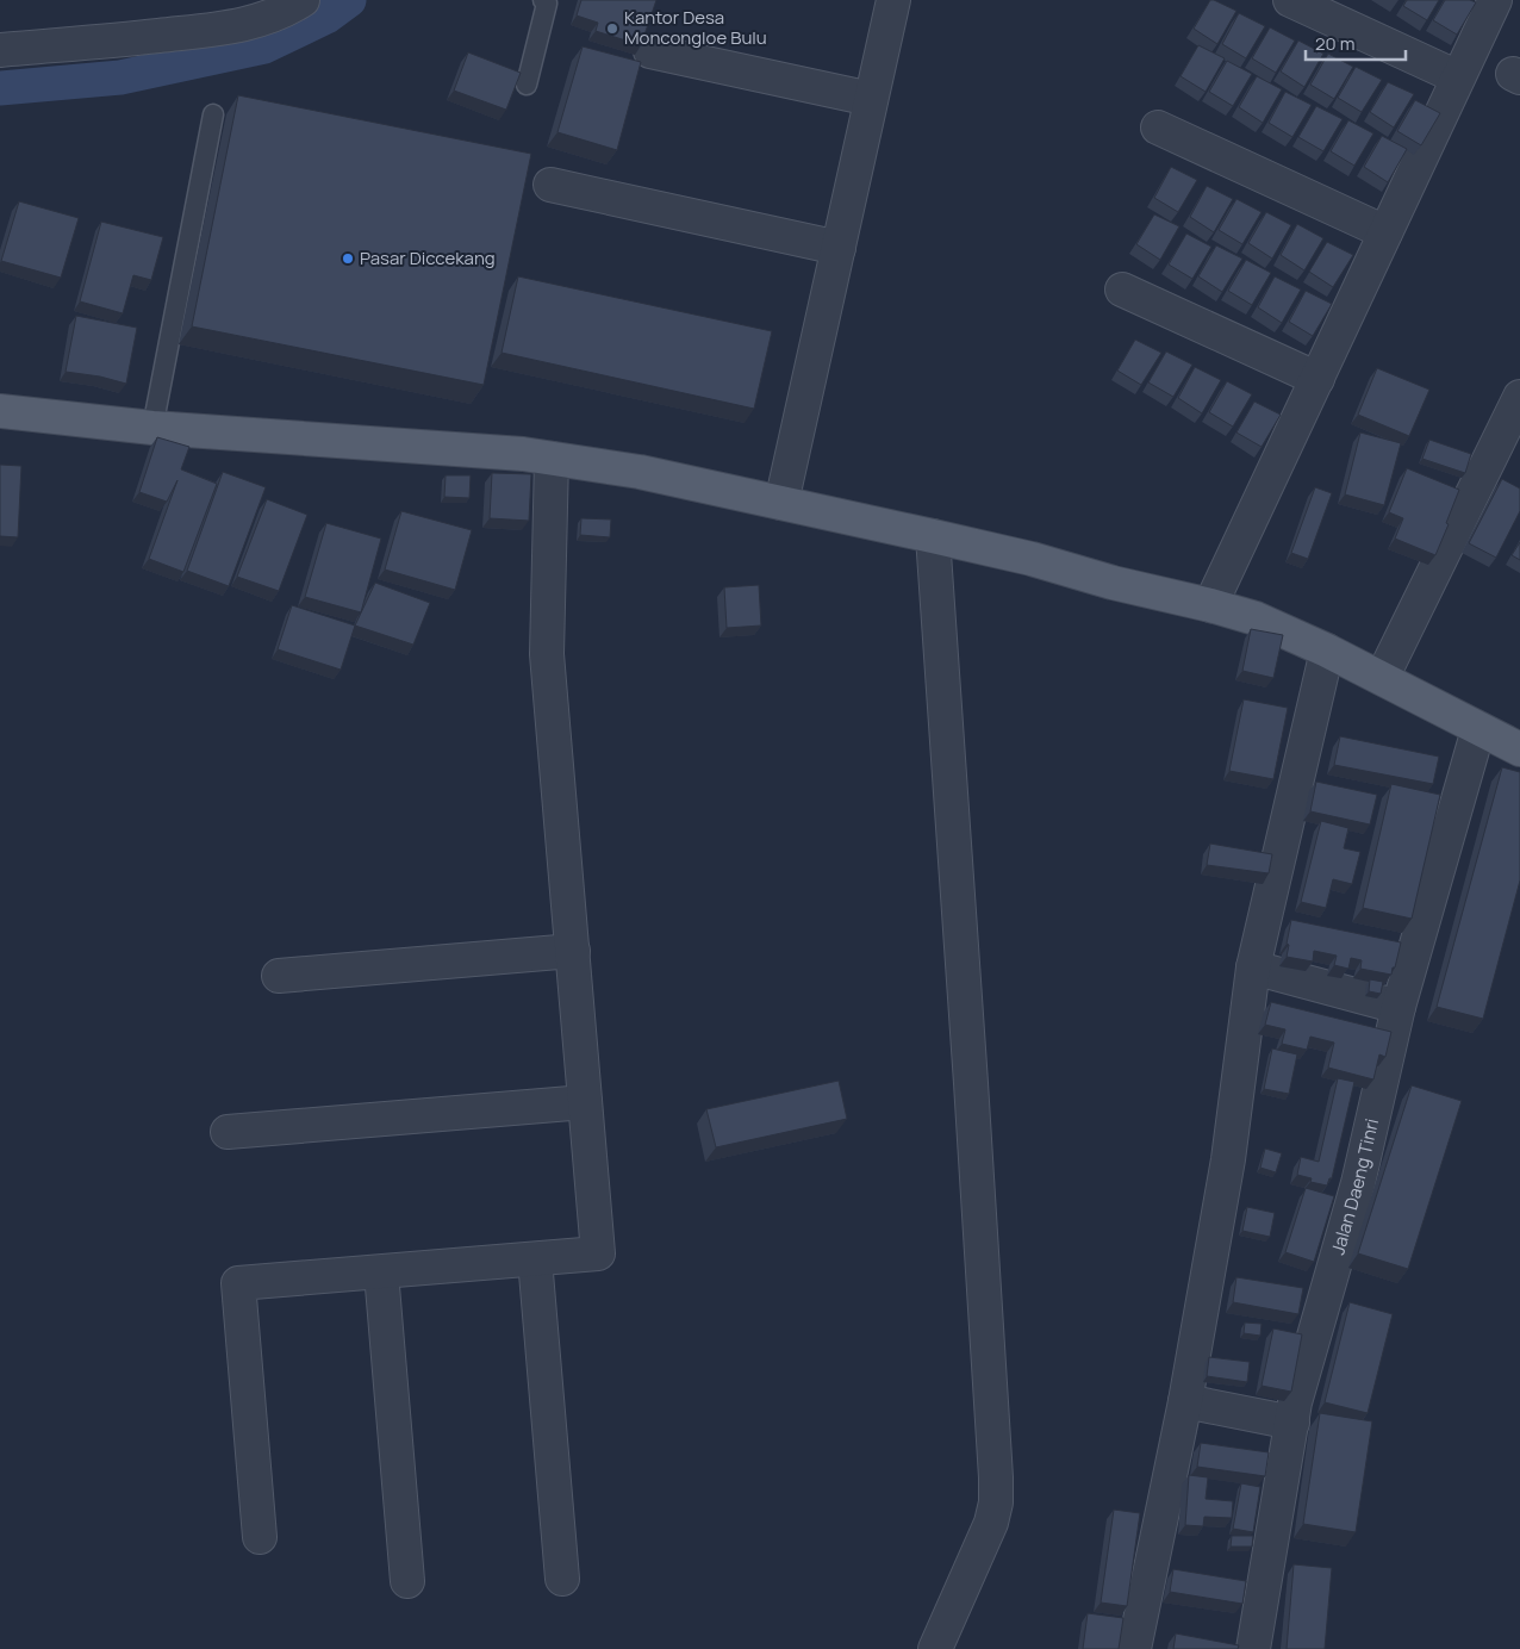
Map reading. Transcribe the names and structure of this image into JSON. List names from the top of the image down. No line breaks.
{"streets":{"street":["Jalan Daeng Tinri"]},"places":["Kantor Desa Moncongloe Bulu","Pasar Diccekang"],"scale_bar":"20 m"}
